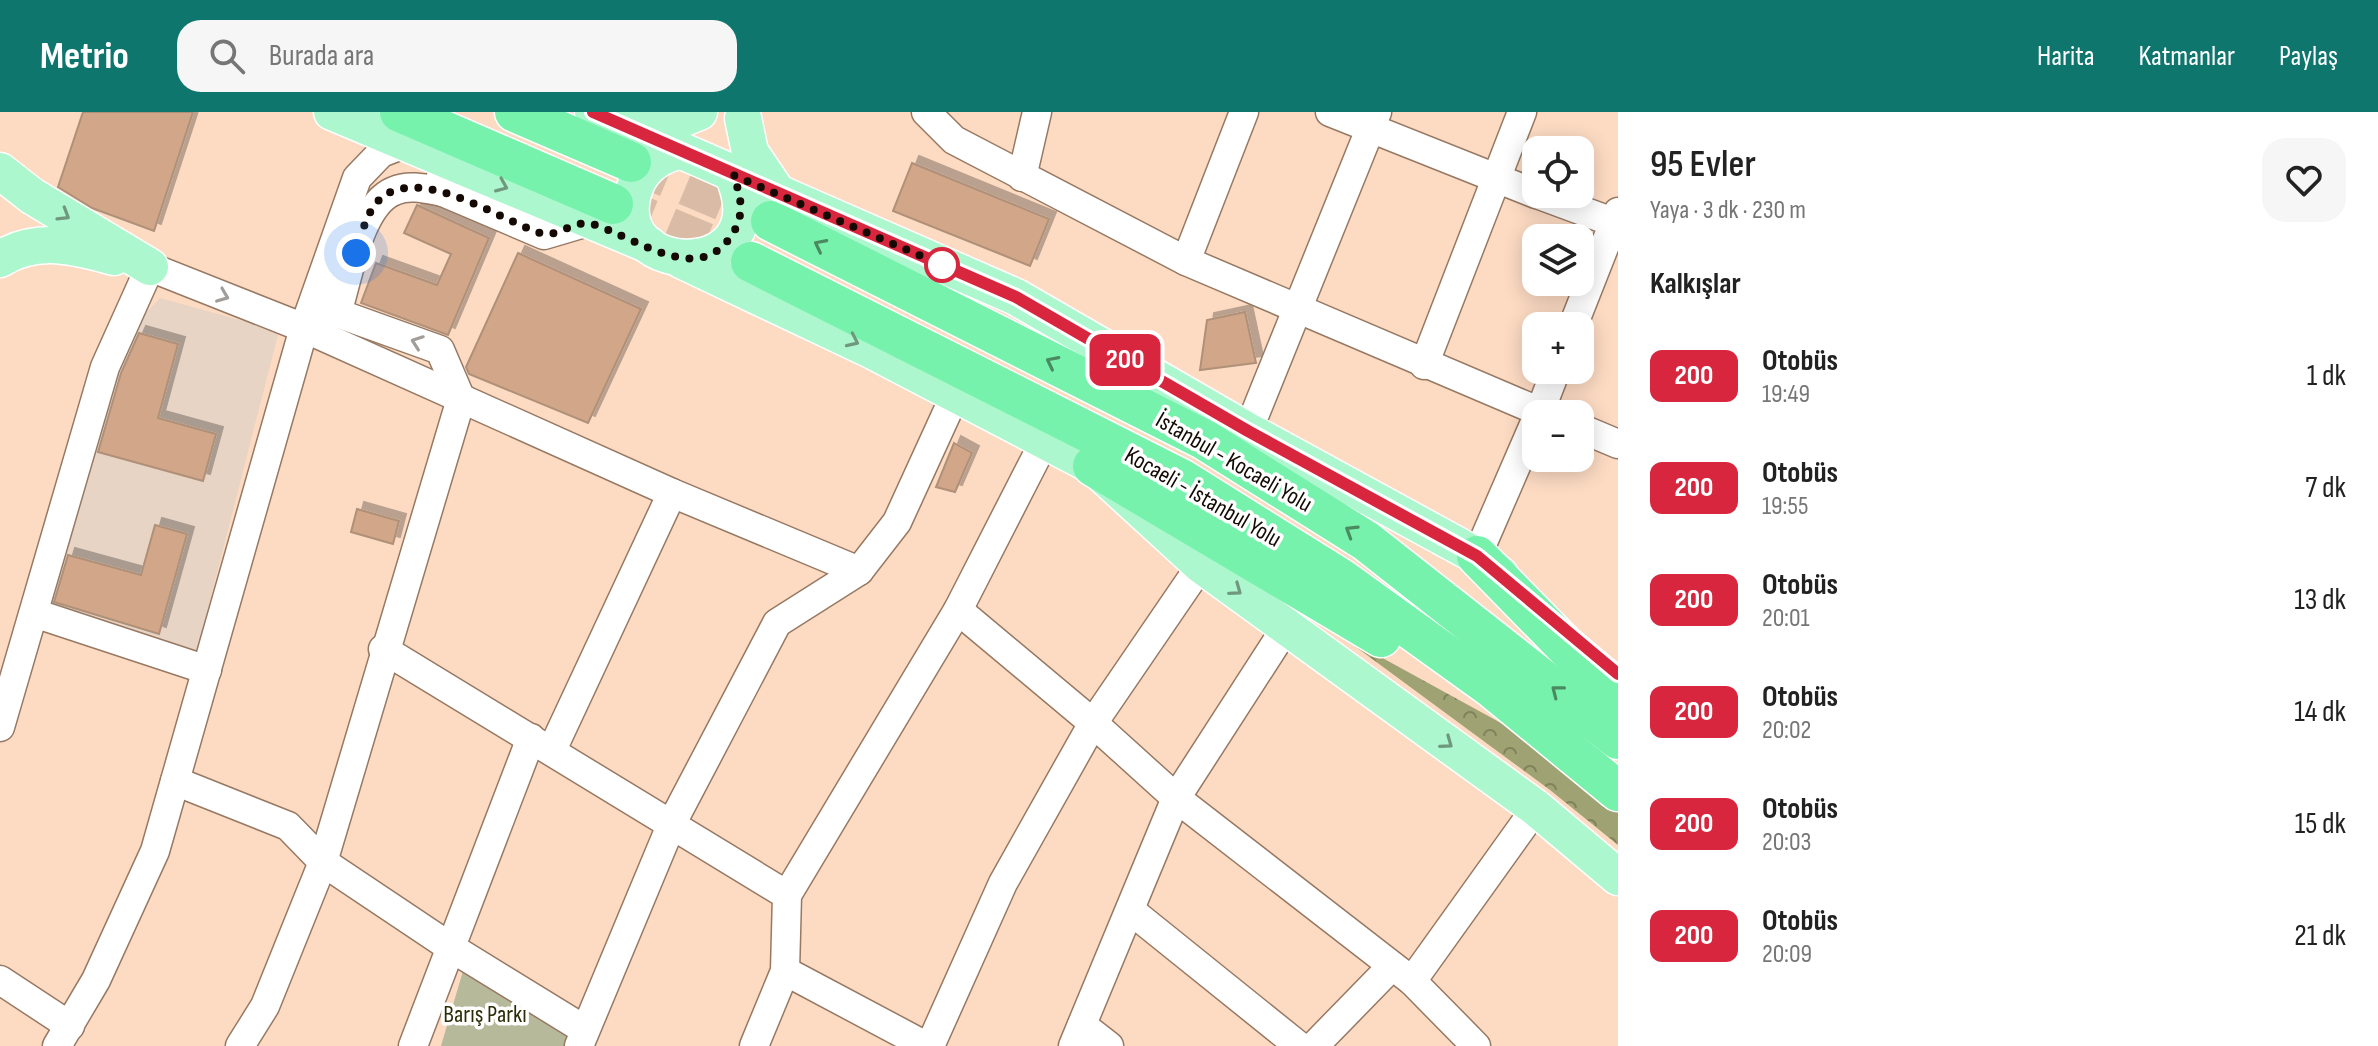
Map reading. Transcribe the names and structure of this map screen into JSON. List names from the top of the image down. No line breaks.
{"streets":{"highway":["İstanbul - Kocaeli Yolu","Kocaeli - İstanbul Yolu"]},"parks":["Barış Parkı"],"lines":["bus line 200"],"page":{"header":"Metrio","search":"Burada ara","nav":["Harita","Katmanlar","Paylaş"],"on_map":"200","heading":[["95 Evler","Yaya · 3 dk · 230 m"],"Kalkışlar"],"map_buttons":["+","−"],"list":[{"mark":"200","name":"Otobüs","note":"19:49","value":"1 dk"},{"mark":"200","name":"Otobüs","note":"19:55","value":"7 dk"},{"mark":"200","name":"Otobüs","note":"20:01","value":"13 dk"},{"mark":"200","name":"Otobüs","note":"20:02","value":"14 dk"},{"mark":"200","name":"Otobüs","note":"20:03","value":"15 dk"},{"mark":"200","name":"Otobüs","note":"20:09","value":"21 dk"}]}}
